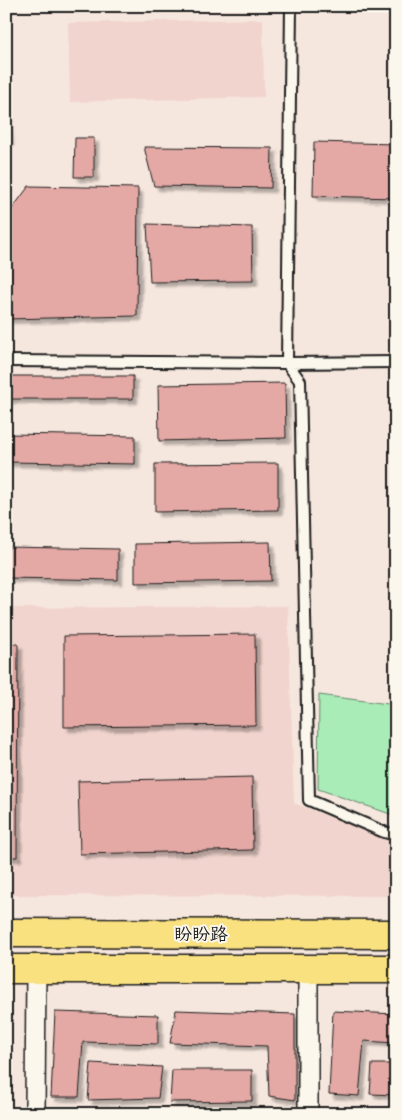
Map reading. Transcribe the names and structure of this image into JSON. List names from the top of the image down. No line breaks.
{"streets":{"main road":["盼盼路"]}}
